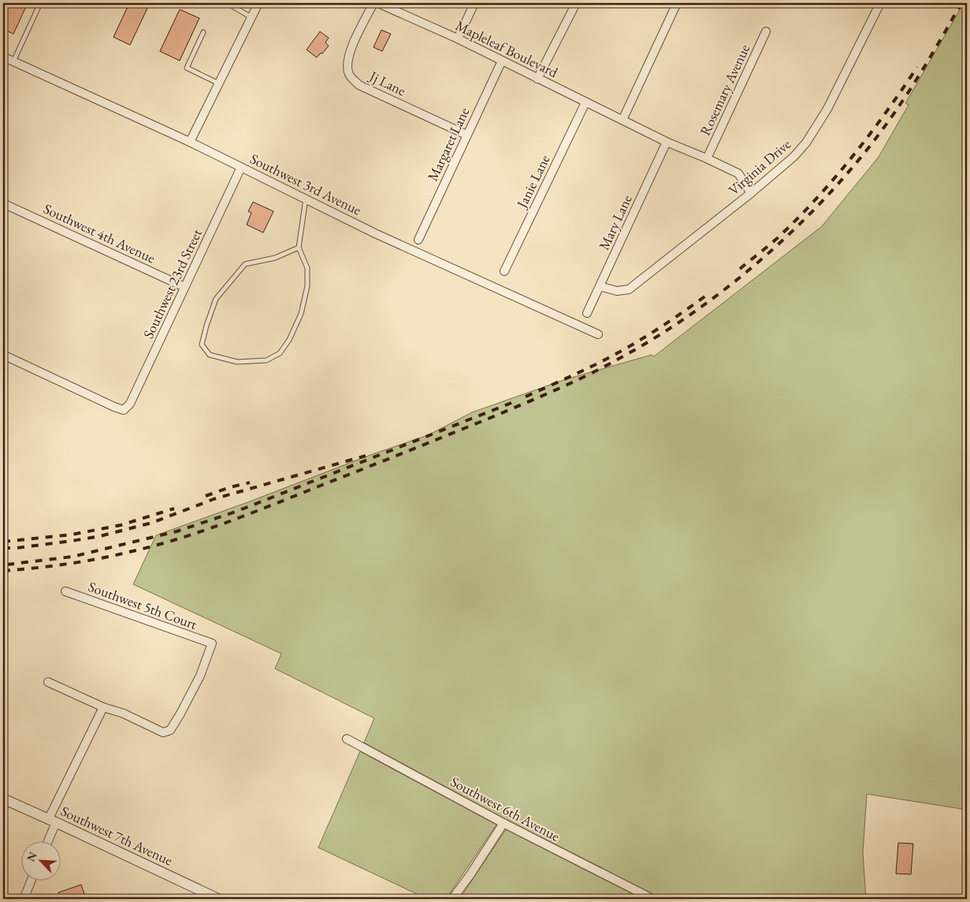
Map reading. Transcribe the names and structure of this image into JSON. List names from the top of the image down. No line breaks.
{"streets":{"street":["Mapleleaf Boulevard","Jj Lane","Rosemary Avenue","Margaret Lane","Virginia Drive","Janie Lane","Southwest 3rd Avenue","Mary Lane","Southwest 4th Avenue","Southwest 23rd Street","Southwest 5th Court","Southwest 6th Avenue","Southwest 7th Avenue"]},"crossings":[["Mapleleaf Boulevard","Rosemary Avenue"],["Mapleleaf Boulevard","Margaret Lane"],["Mapleleaf Boulevard","Virginia Drive"],["Mapleleaf Boulevard","Janie Lane"],["Mapleleaf Boulevard","Mary Lane"],["Jj Lane","Margaret Lane"],["Virginia Drive","Mary Lane"],["Southwest 3rd Avenue","Southwest 23rd Street"],["Southwest 4th Avenue","Southwest 23rd Street"]],"north":"top left"}
